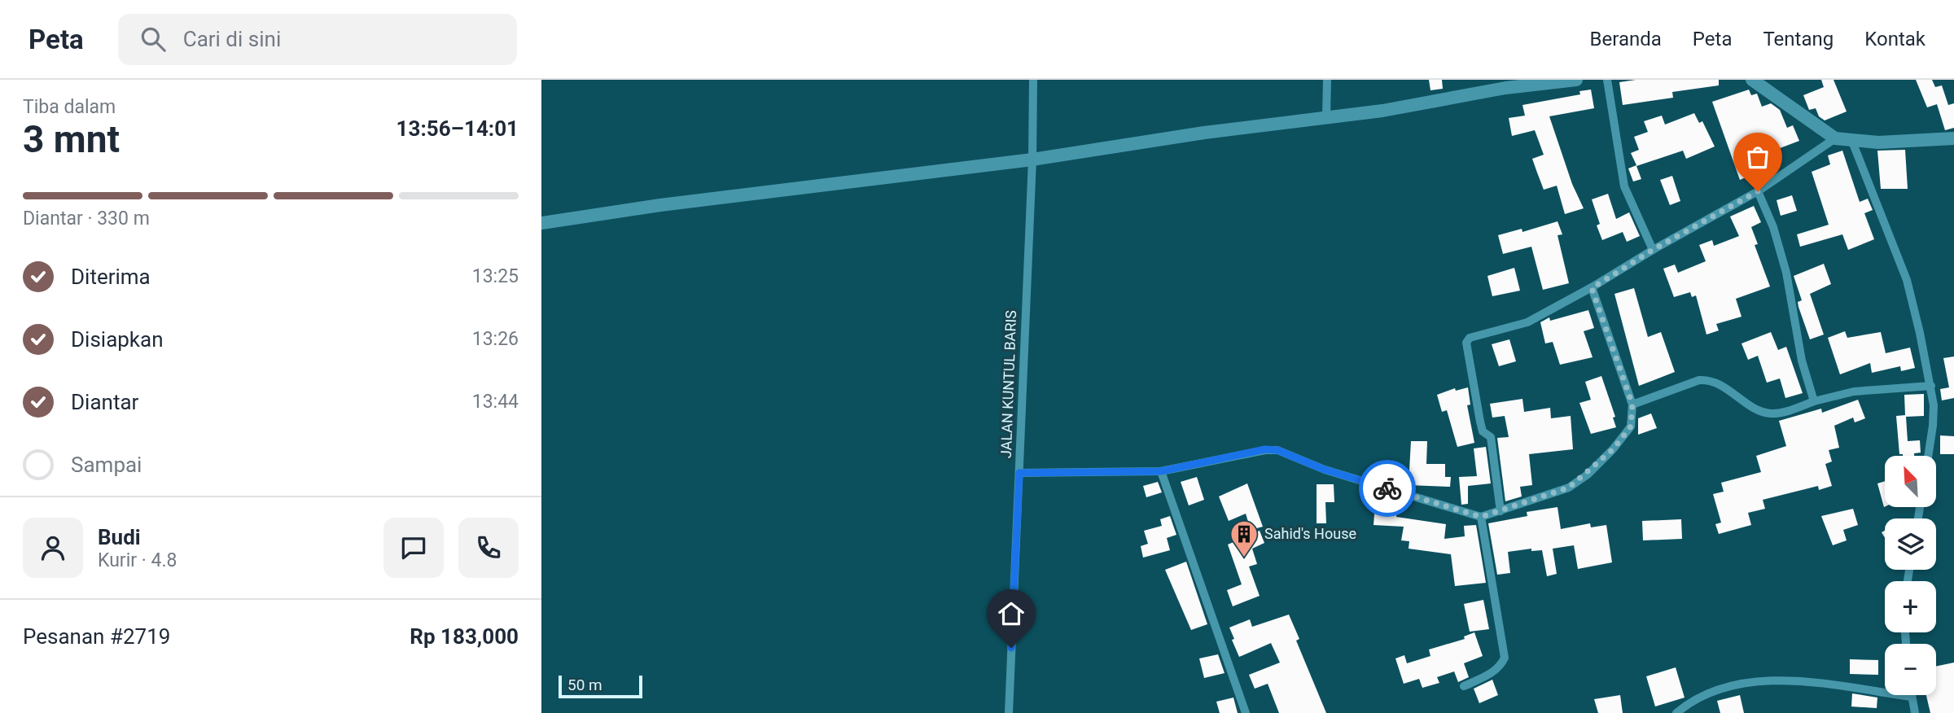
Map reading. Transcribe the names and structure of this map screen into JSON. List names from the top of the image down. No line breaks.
{"streets":{"street":["JALAN KUNTUL BARIS"]},"places":{"building":["Sahid's House"]},"scale_bar":"50 m","north":"top left","page":{"header":"Peta","search":"Cari di sini","nav":["Beranda","Peta","Tentang","Kontak"],"heading":["3 mnt","Tiba dalam","13:56–14:01"],"panel":["Budi","Kurir · 4.8","Pesanan #2719","Rp 183,000"],"bar":"Diantar · 330 m","list":[["Diterima","13:25"],["Disiapkan","13:26"],["Diantar","13:44"],"Sampai"],"map_buttons":["+","−"],"scale":"50 m"}}
